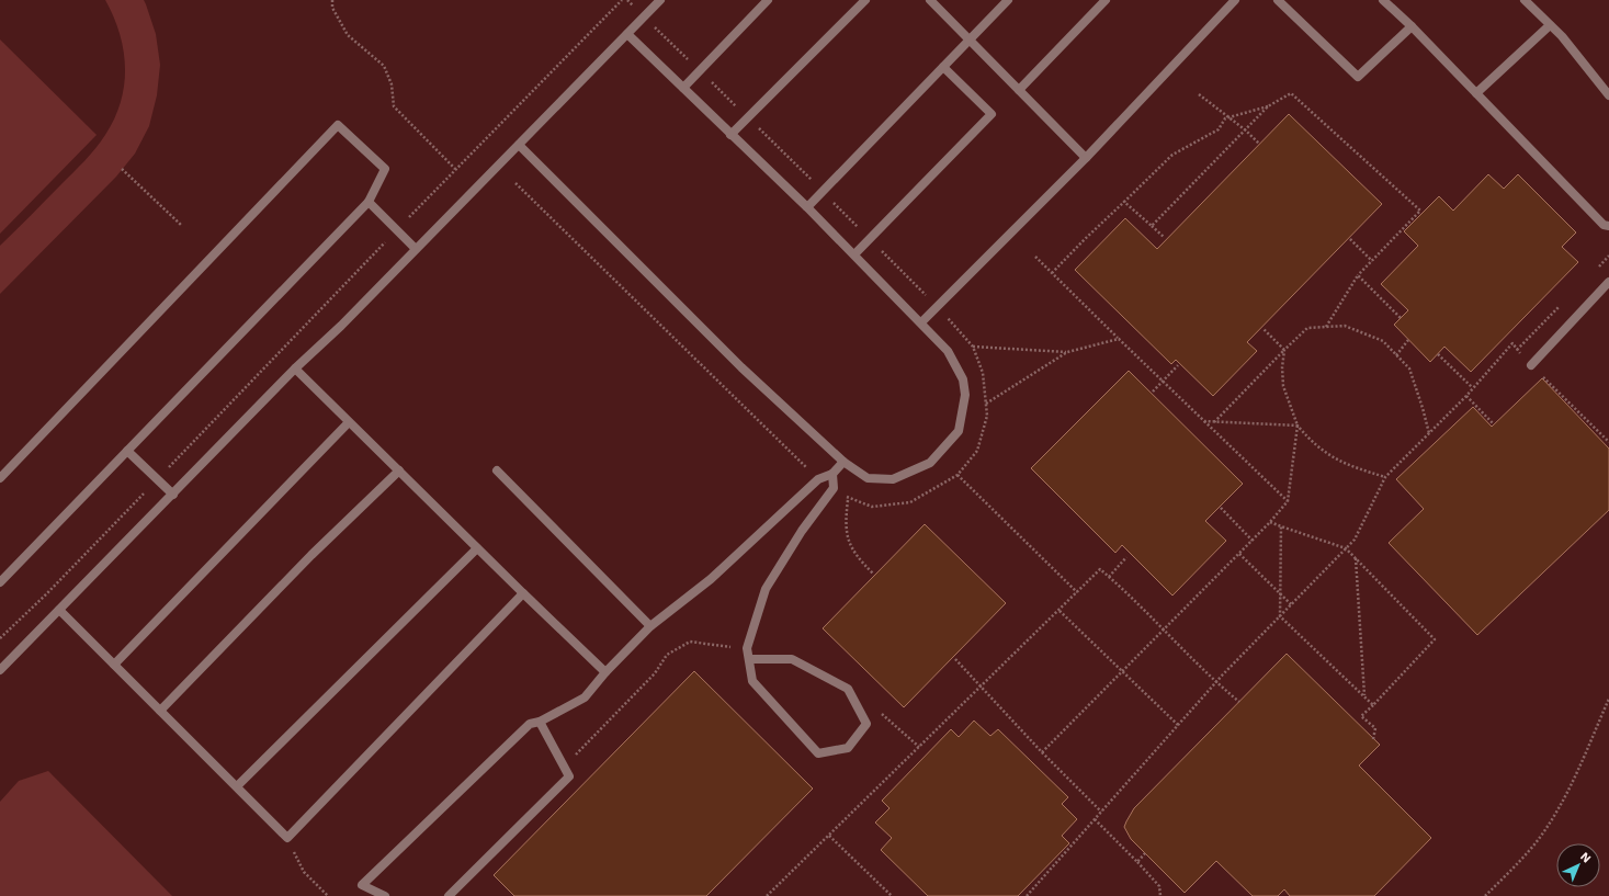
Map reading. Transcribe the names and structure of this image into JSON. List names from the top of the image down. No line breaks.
{"north":"top right"}
